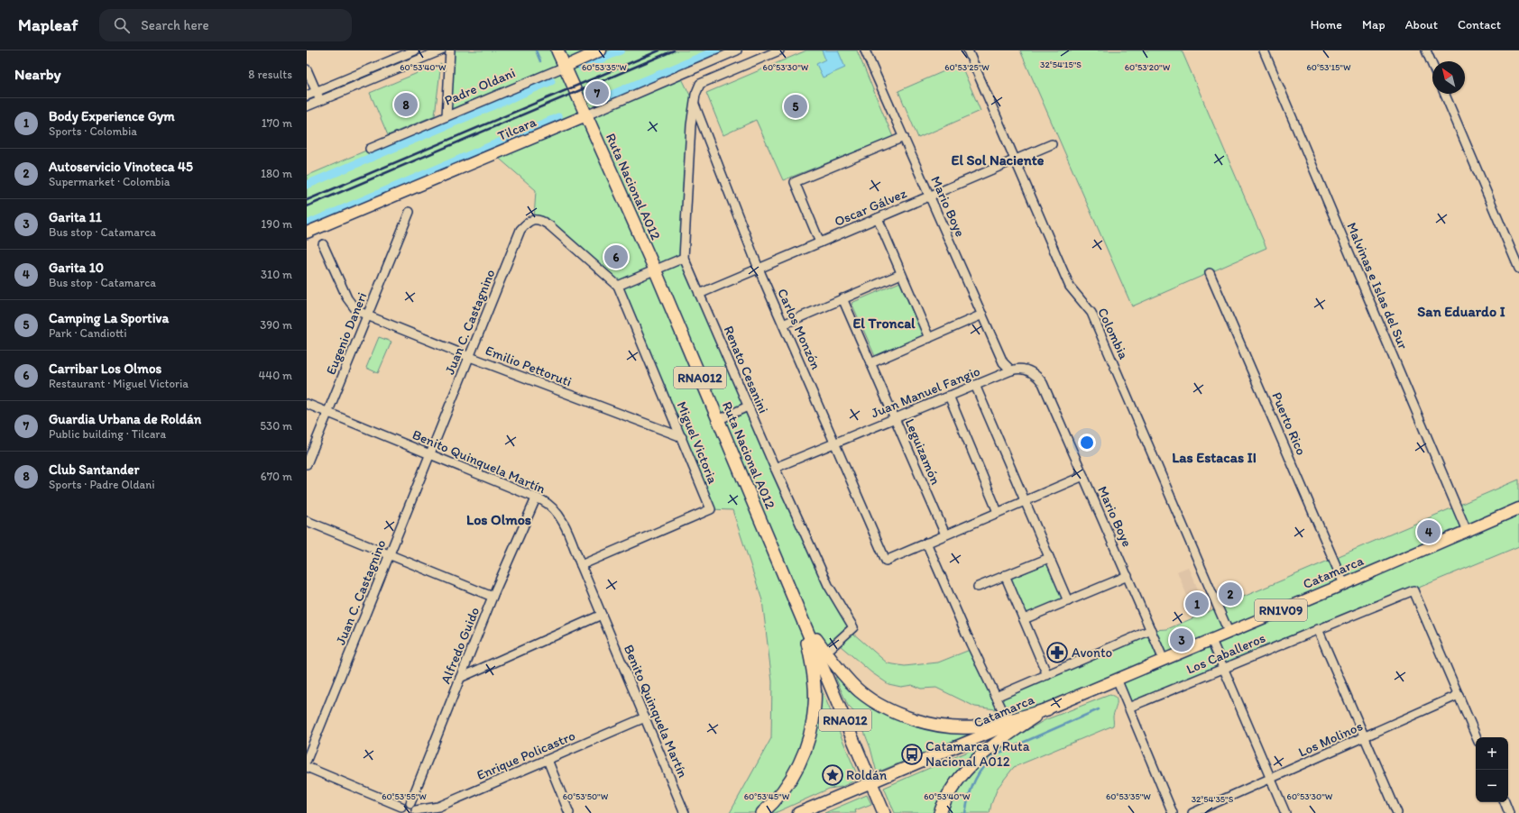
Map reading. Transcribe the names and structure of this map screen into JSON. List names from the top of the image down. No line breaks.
{"streets":{"highway":["Ruta Nacional A012","RNA012"],"main road":["Padre Oldani","Tilcara","Catamarca","RN1V09"],"street":["Mario Boye","Oscar Gálvez","Malvinas e Islas del Sur","Juan C. Castagnino","Carlos Monzón","Eugenio Daneri","Colombia","Emilio Pettoruti","Renato Cesanini","Juan Manuel Fangio","Puerto Rico","Miguel Victoria","Leguizamón","Benito Quinquela Martín","Alfredo Guido","Los Caballeros","Los Molinos","Enrique Policastro"]},"crossings":[["Padre Oldani","Ruta Nacional A012"],["Tilcara","Ruta Nacional A012"],["Mario Boye","Oscar Gálvez"],["Mario Boye","Juan Manuel Fangio"],["Mario Boye","Catamarca"],["Oscar Gálvez","Carlos Monzón"],["Oscar Gálvez","Colombia"],["Oscar Gálvez","Renato Cesanini"],["Malvinas e Islas del Sur","Catamarca"],["Juan C. Castagnino","Emilio Pettoruti"],["Juan C. Castagnino","Miguel Victoria"],["Juan C. Castagnino","Benito Quinquela Martín"],["Carlos Monzón","Renato Cesanini"],["Carlos Monzón","Juan Manuel Fangio"],["Eugenio Daneri","Emilio Pettoruti"],["Eugenio Daneri","Benito Quinquela Martín"],["Colombia","Catamarca"],["Emilio Pettoruti","Miguel Victoria"],["Renato Cesanini","RNA012"],["Renato Cesanini","Juan Manuel Fangio"],["RNA012","Catamarca"],["Juan Manuel Fangio","Leguizamón"],["Puerto Rico","Catamarca"],["Miguel Victoria","Benito Quinquela Martín"],["Benito Quinquela Martín","Alfredo Guido"],["Benito Quinquela Martín","Enrique Policastro"],["Los Caballeros","Los Molinos"]],"districts":["El Sol Naciente","San Eduardo I","El Troncal","Las Estacas II","Los Olmos"],"places":{"pharmacy":["Avonto"],"bus stop":["Catamarca y Ruta Nacional A012"],"place":["Roldán"]},"north":"top left","page":{"header":"Mapleaf","search":"Search here","nav":["Home","Map","About","Contact"],"heading":["Nearby","8 results"],"pins":["7","8","5","6","4","2","1","3"],"list":[{"mark":"1","name":"Body Experience Gym","note":"Sports · Colombia","value":"170 m"},{"mark":"2","name":"Autoservicio Vinoteca 45","note":"Supermarket · Colombia","value":"180 m"},{"mark":"3","name":"Garita 11","note":"Bus stop · Catamarca","value":"190 m"},{"mark":"4","name":"Garita 10","note":"Bus stop · Catamarca","value":"310 m"},{"mark":"5","name":"Camping La Sportiva","note":"Park · Candiotti","value":"390 m"},{"mark":"6","name":"Carribar Los Olmos","note":"Restaurant · Miguel Victoria","value":"440 m"},{"mark":"7","name":"Guardia Urbana de Roldán","note":"Public building · Tilcara","value":"530 m"},{"mark":"8","name":"Club Santander","note":"Sports · Padre Oldani","value":"670 m"}],"map_buttons":["+","−"]},"coordinates":["32°54'15\"S","60°53'40\"W","60°53'30\"W","60°53'20\"W","60°53'35\"W","60°53'25\"W","60°53'15\"W","60°53'55\"W","60°53'50\"W","60°53'45\"W","32°54'35\"S"]}
